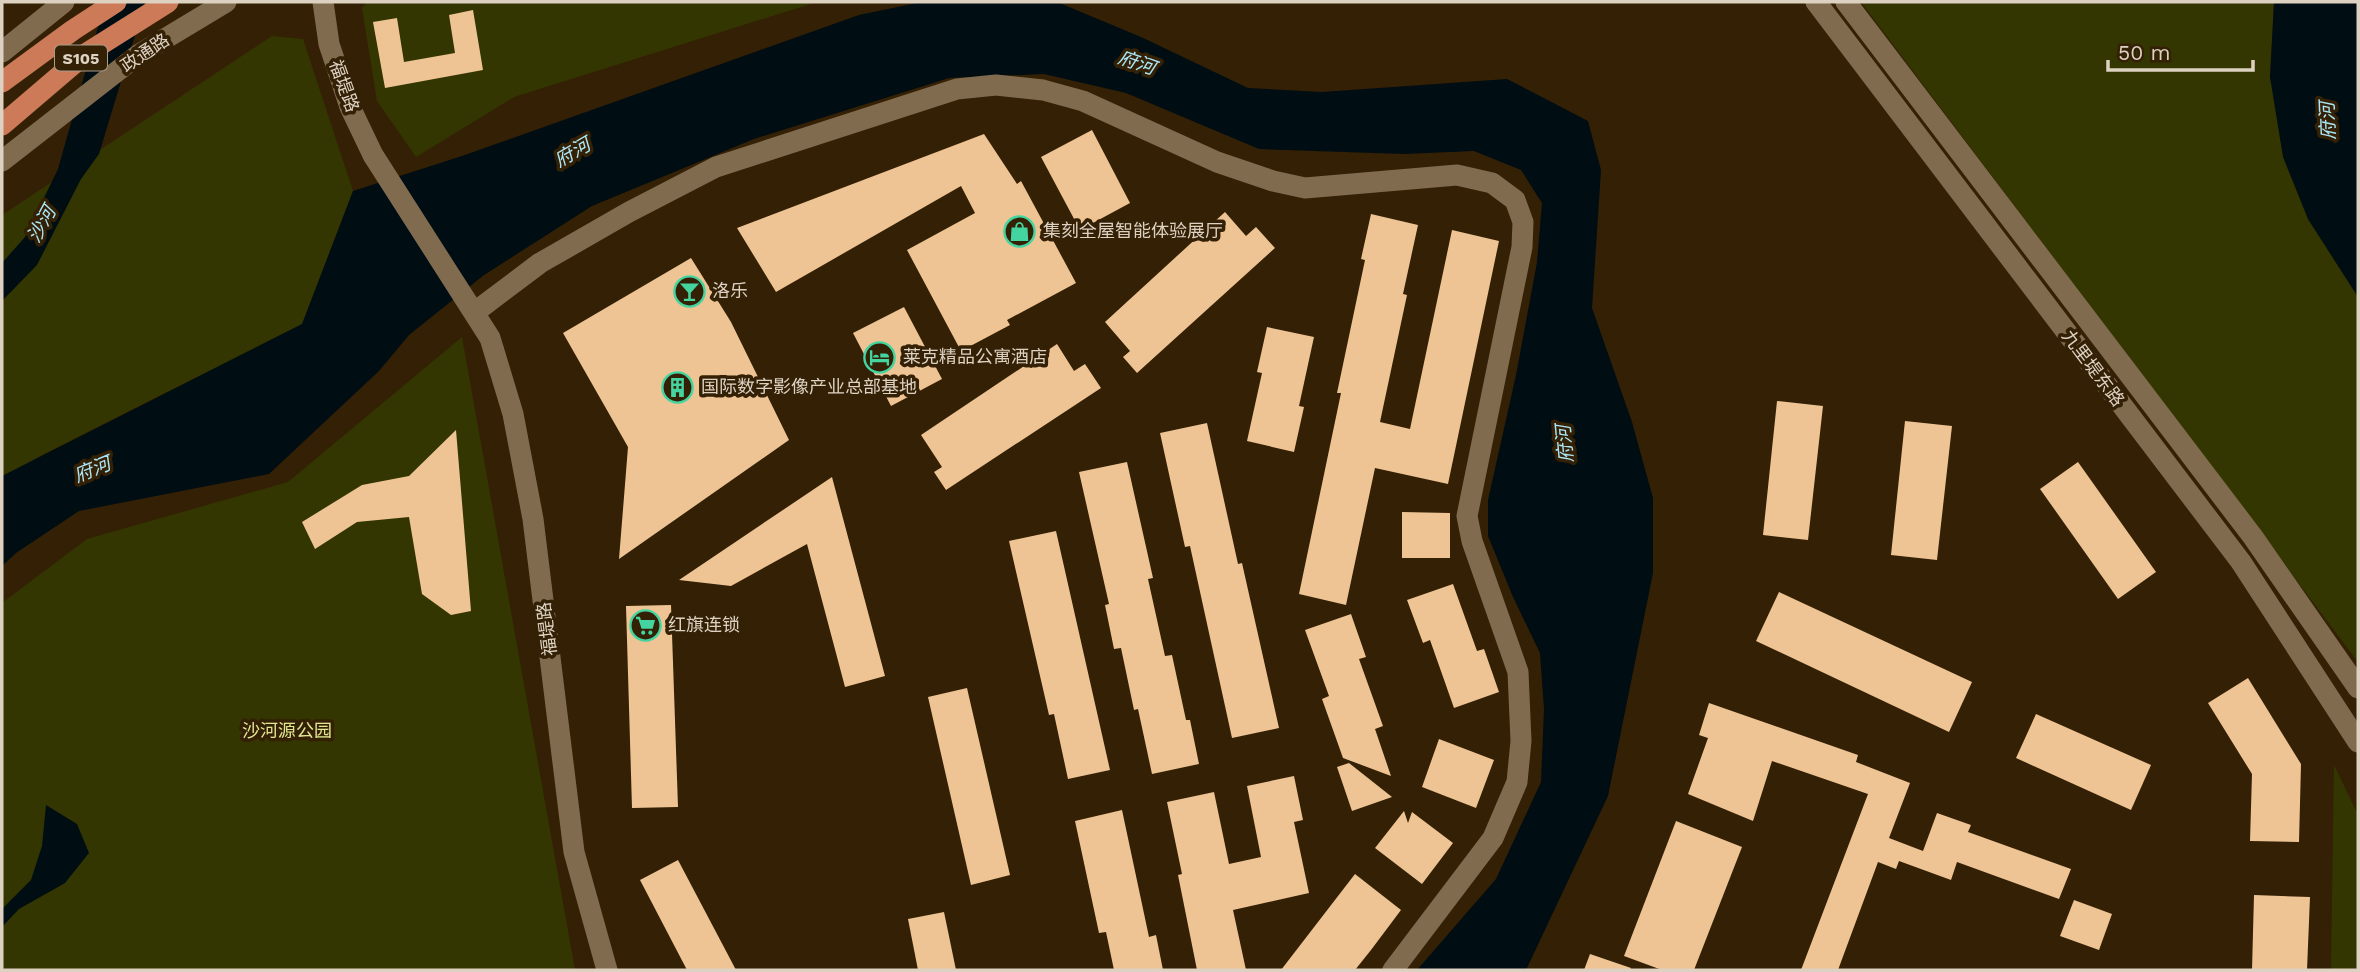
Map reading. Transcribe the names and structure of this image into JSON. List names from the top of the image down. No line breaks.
{"streets":{"highway":["S105"],"street":["政通路","福堤路","九里堤东路"]},"water":["府河","沙河"],"parks":["沙河源公园"],"places":{"shop":["集刻全屋智能体验展厅"],"bar":["洛乐"],"hotel":["莱克精品公寓酒店"],"building":["国际数字影像产业总部基地"],"supermarket":["红旗连锁"]},"scale_bar":"50 m"}
